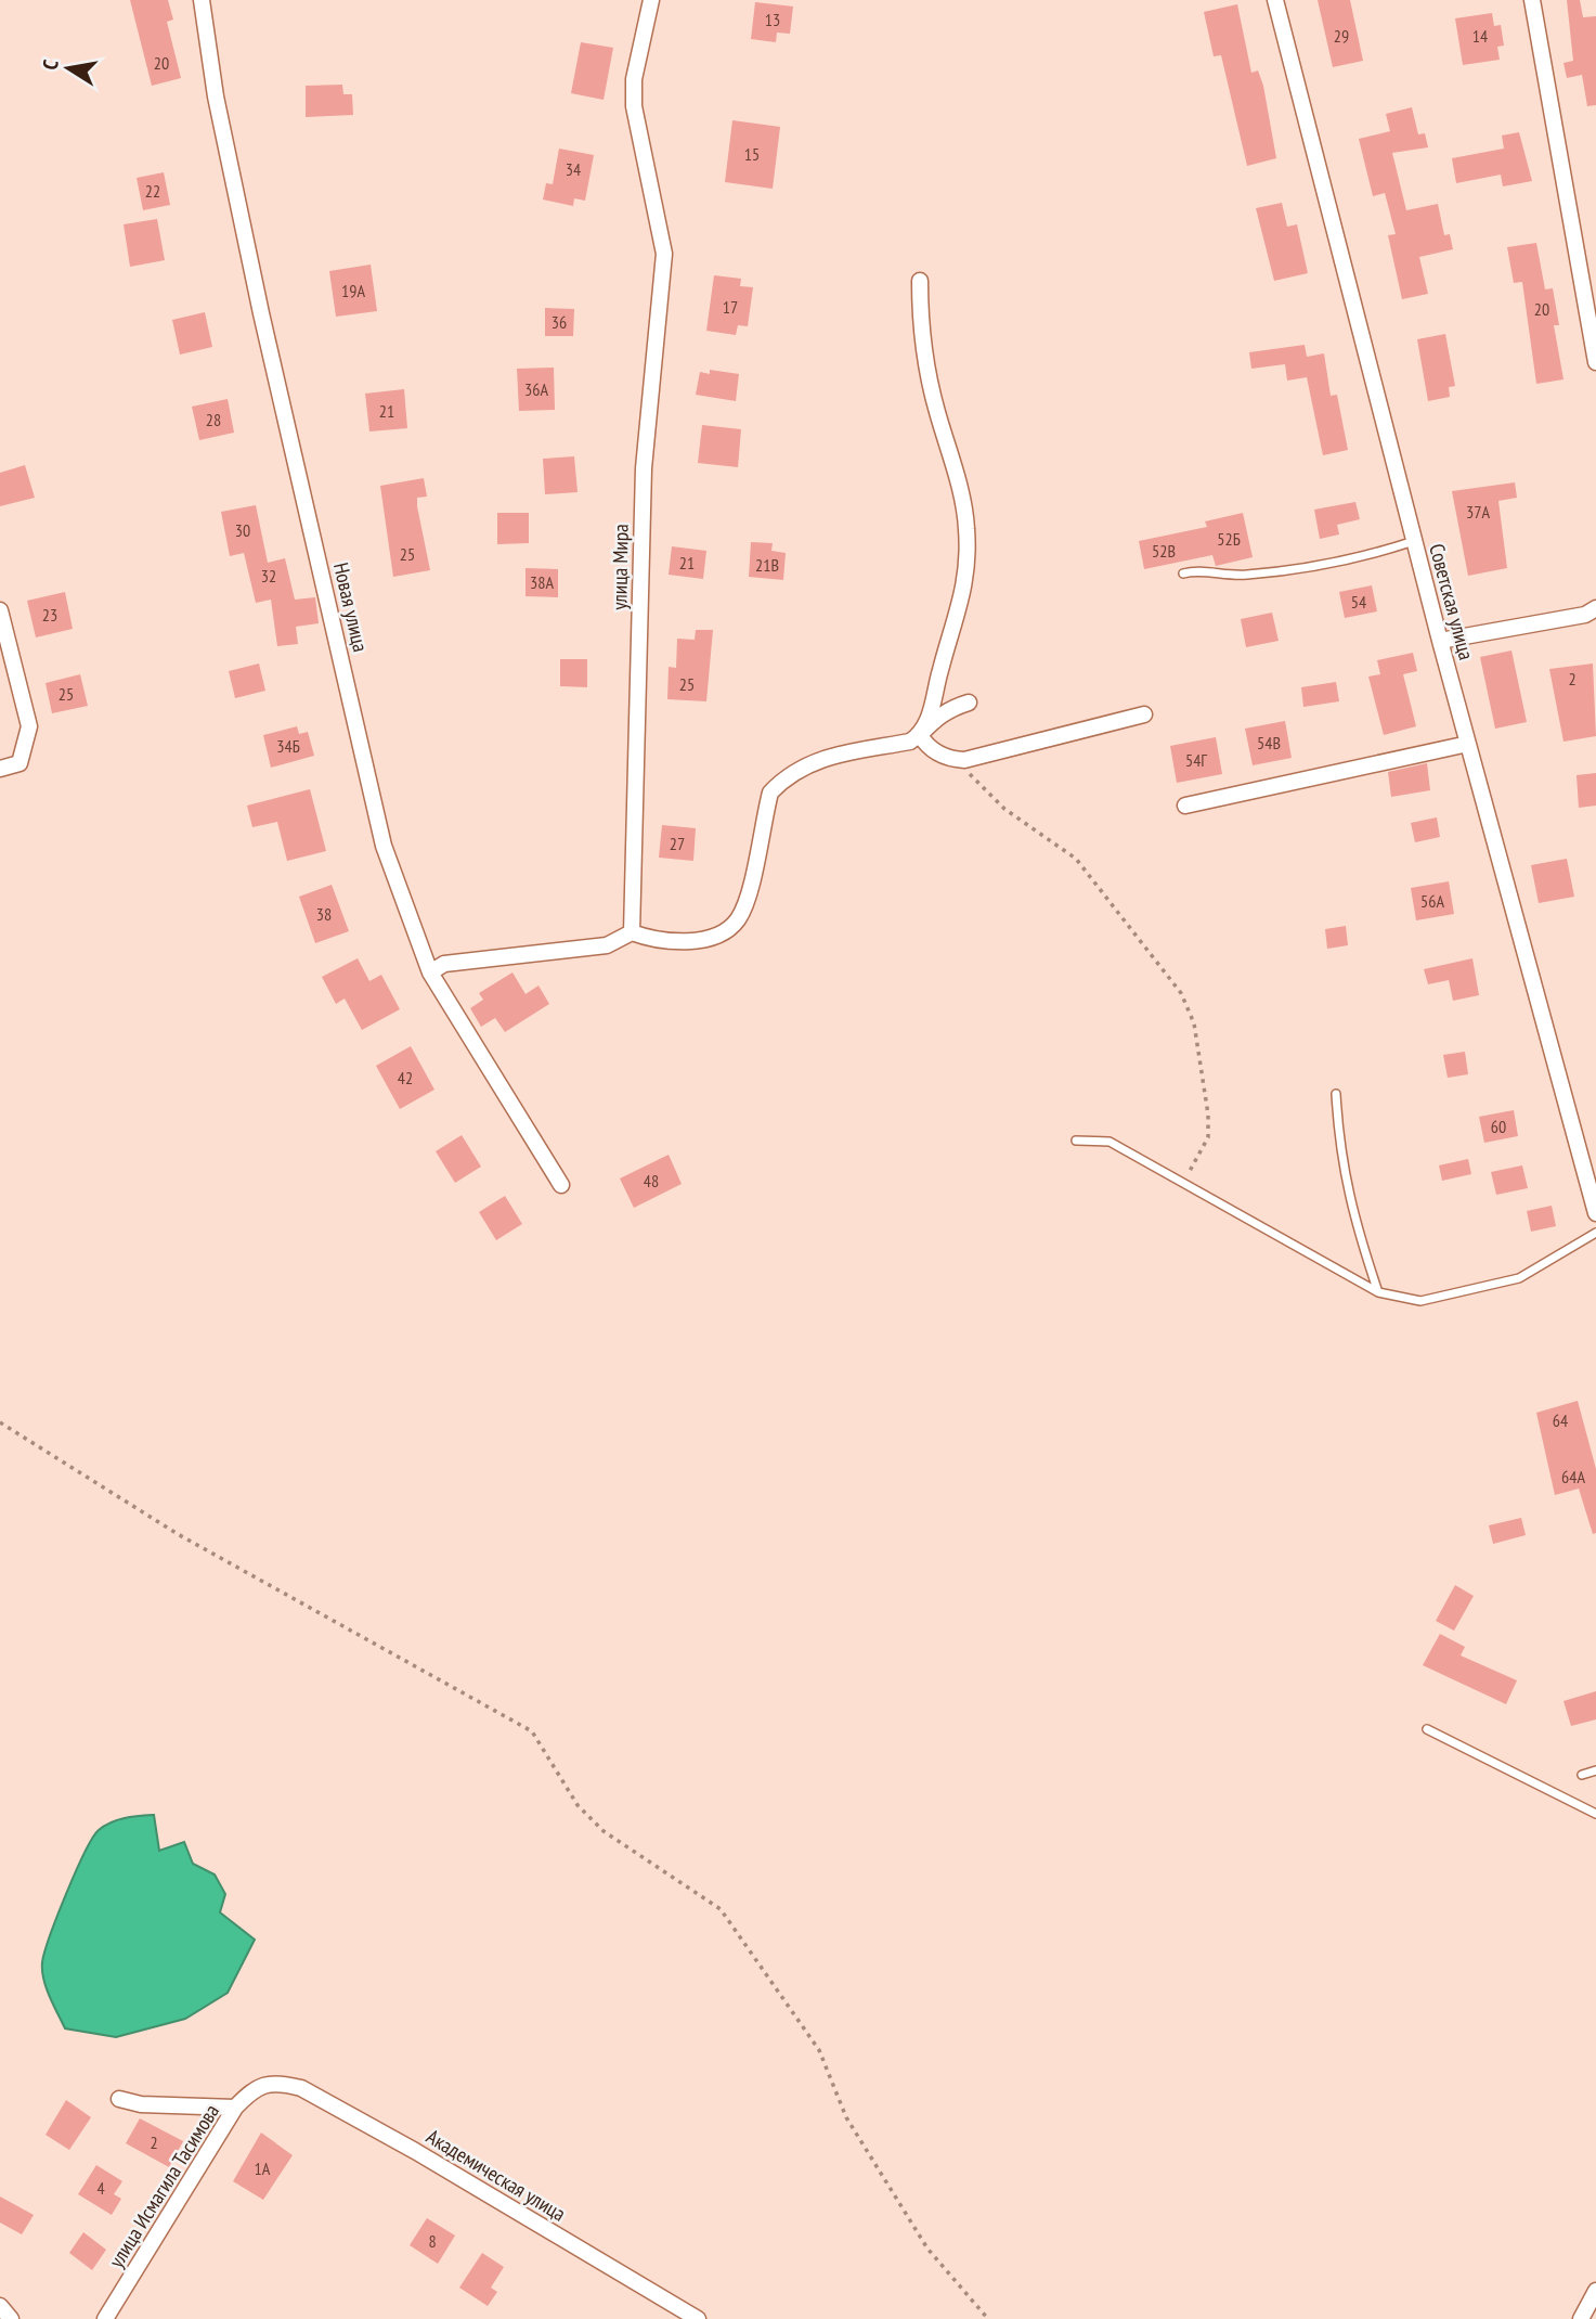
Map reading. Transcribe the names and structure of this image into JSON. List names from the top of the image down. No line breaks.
{"streets":{"street":["улица Мира","Советская улица","Новая улица","Академическая улица","улица Исмагила Тасимова"]},"crossings":[["Академическая улица","улица Исмагила Тасимова"]],"house_numbers":["13","29","14","20","15","34","22","19А","17","20","36","36А","21","28","37А","30","52Б","52В","25","21","21В","32","38А","54","23","2","25","25","54В","34Б","54Г","27","56А","38","42","60","48","64","64А","2","1А","4","8"],"north":"left"}
